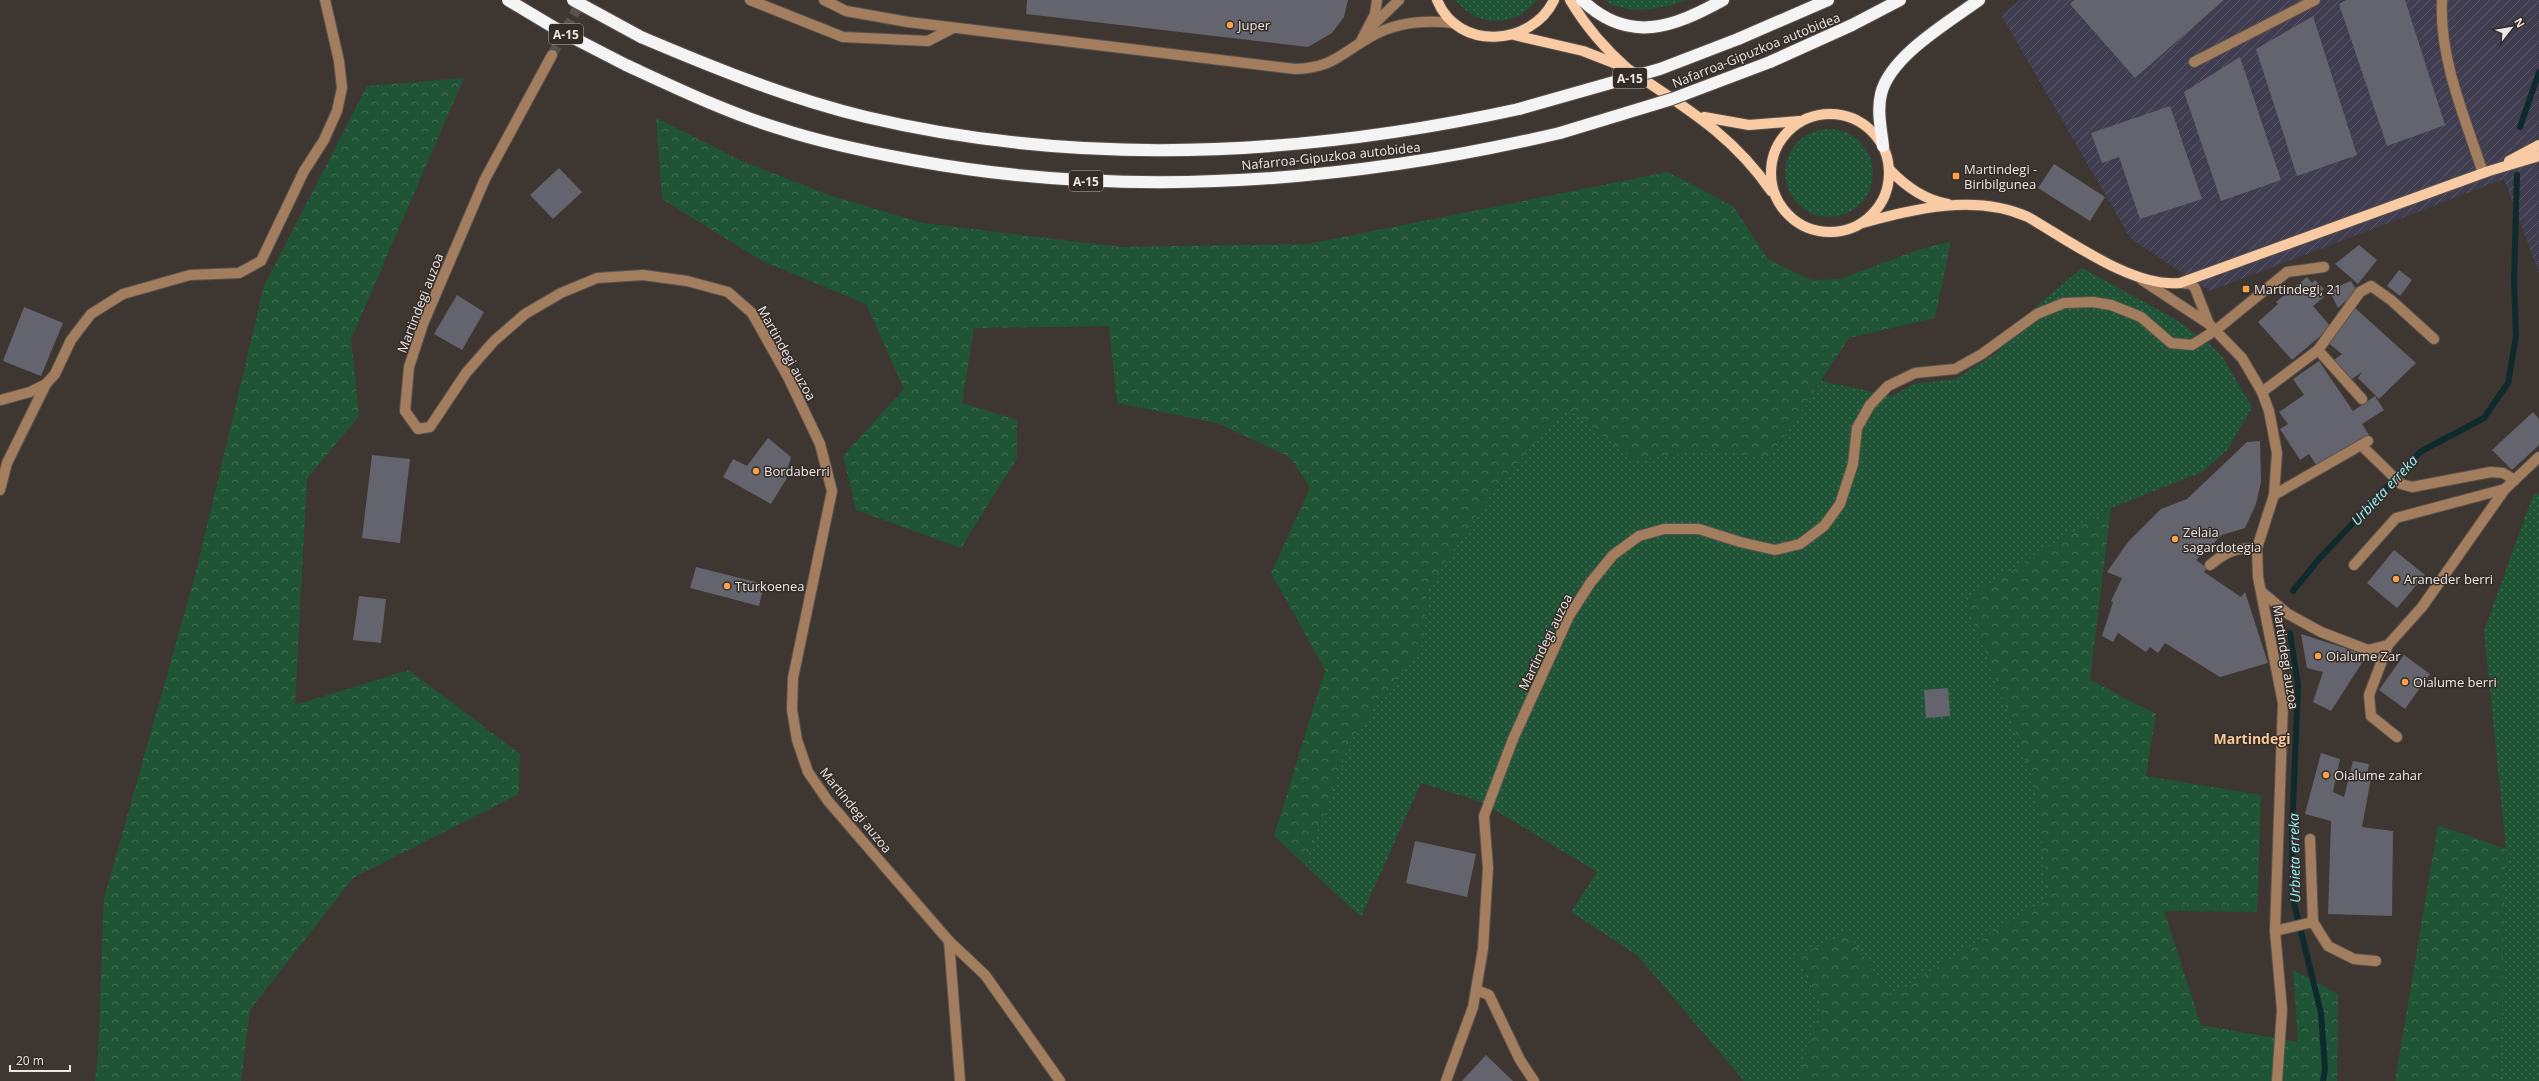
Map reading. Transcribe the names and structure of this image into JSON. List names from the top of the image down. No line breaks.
{"streets":{"highway":["A-15","Nafarroa-Gipuzkoa autobidea"],"street":["Martindegi auzoa"]},"districts":["Martindegi"],"water":["Urbieta erreka"],"places":{"other":["Juper","Bordaberri","Zelaia sagardotegia","Araneder berri","Tturkoenea","Oialume Zar","Oialume berri","Oialume zahar"],"transit":["Martindegi - Biribilgunea","Martindegi, 21"]},"scale_bar":"20 m","north":"top right"}
